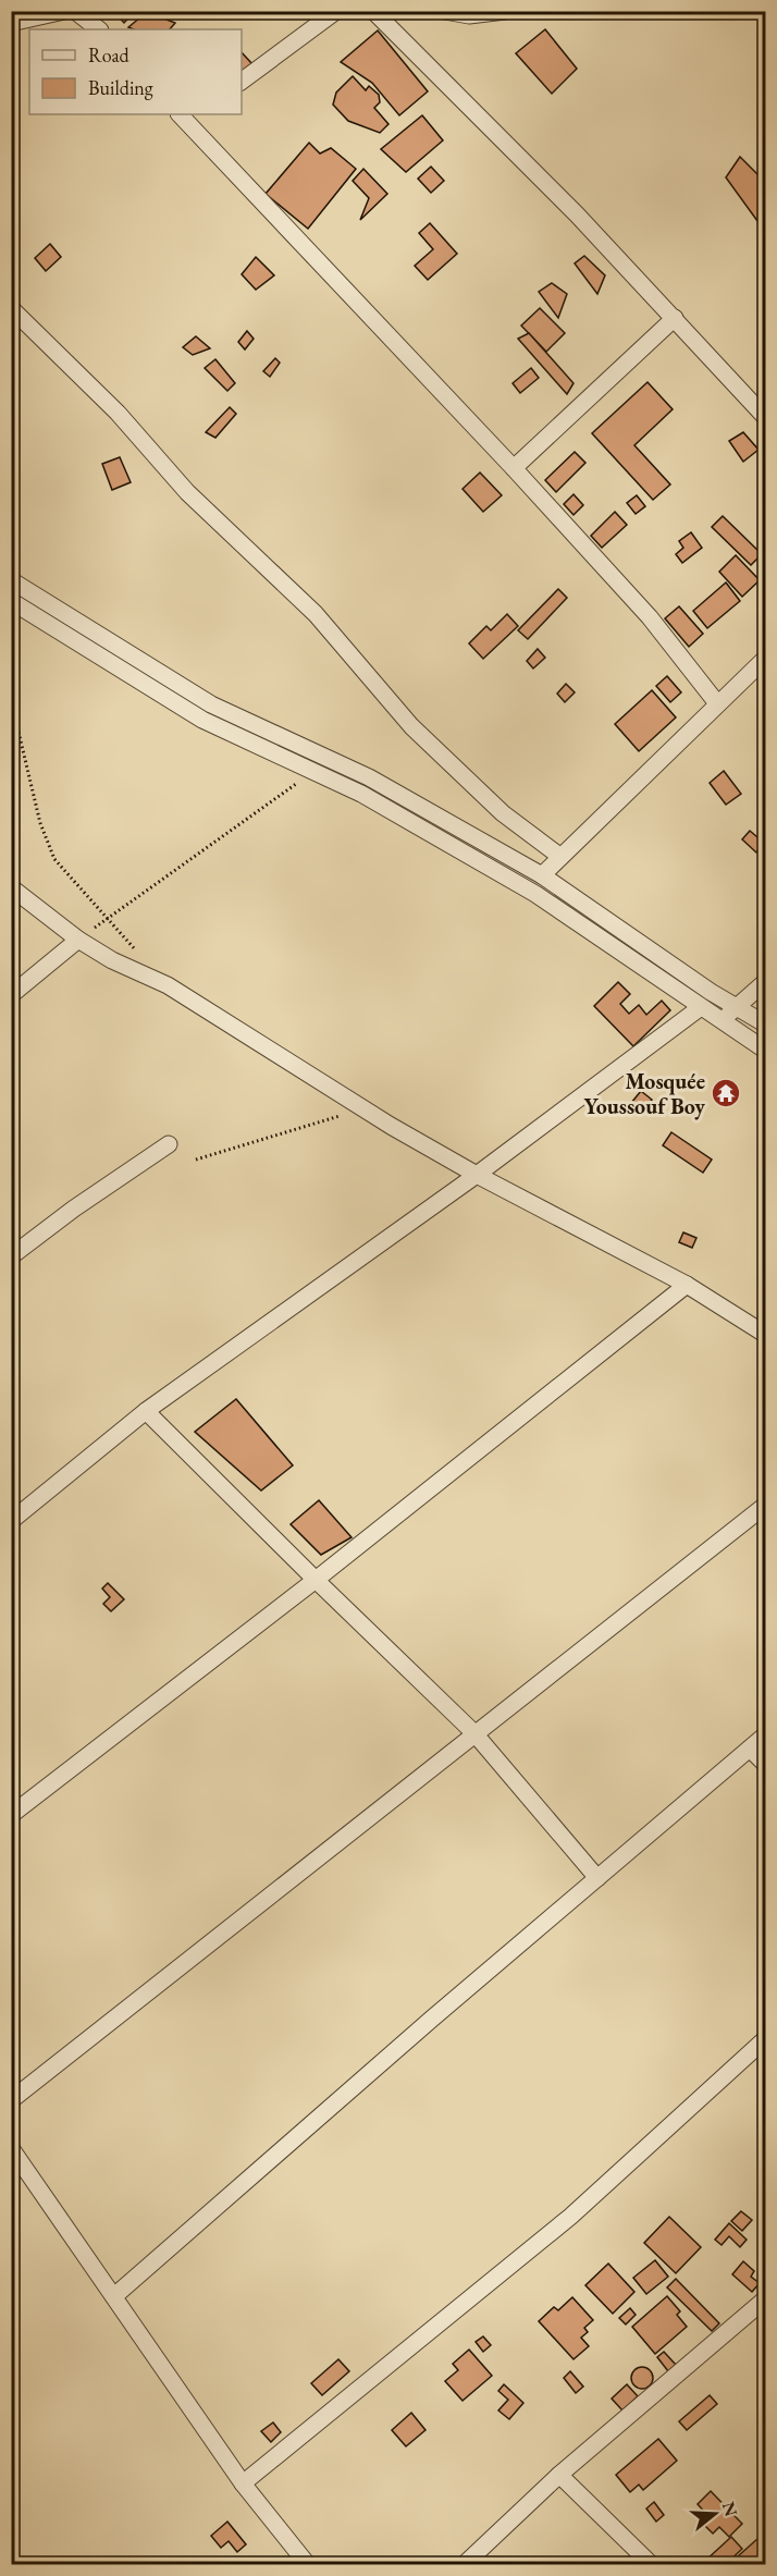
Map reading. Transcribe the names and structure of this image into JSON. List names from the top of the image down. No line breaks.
{"places":{"temple":["Mosquée Youssouf Boy"]},"legend":["Road","Building"],"north":"right"}
